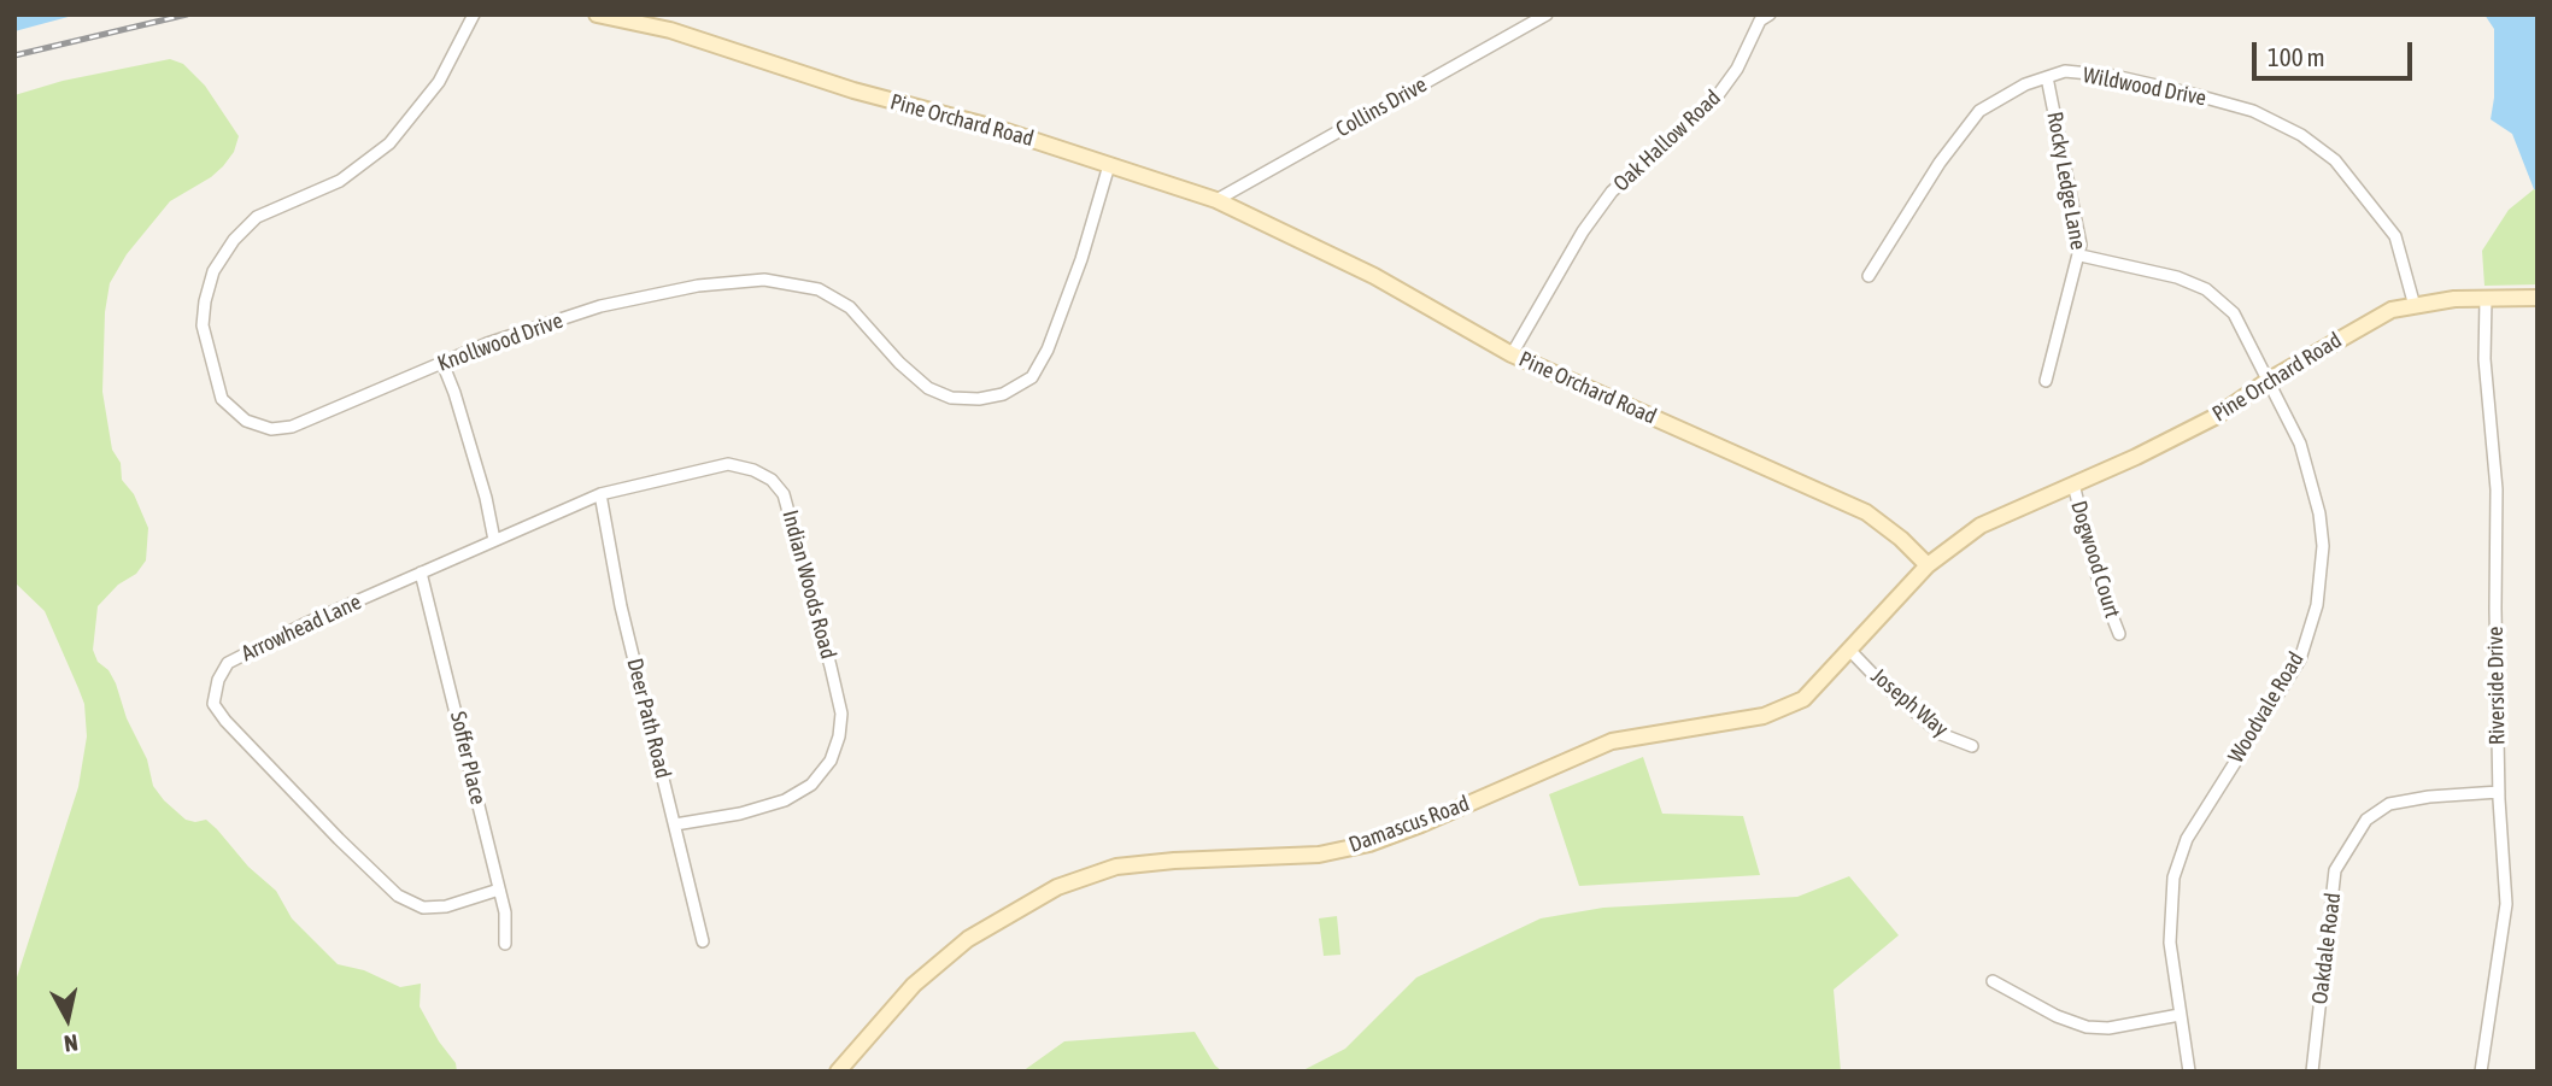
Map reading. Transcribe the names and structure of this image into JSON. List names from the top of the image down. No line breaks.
{"streets":{"street":["Wildwood Drive","Collins Drive","Pine Orchard Road","Oak Hallow Road","Rocky Ledge Lane","Knollwood Drive","Dogwood Court","Indian Woods Road","Arrowhead Lane","Riverside Drive","Joseph Way","Woodvale Road","Deer Path Road","Soffer Place","Damascus Road","Oakdale Road"]},"crossings":[["Wildwood Drive","Pine Orchard Road"],["Wildwood Drive","Rocky Ledge Lane"],["Collins Drive","Pine Orchard Road"],["Pine Orchard Road","Oak Hallow Road"],["Pine Orchard Road","Knollwood Drive"],["Pine Orchard Road","Dogwood Court"],["Pine Orchard Road","Riverside Drive"],["Pine Orchard Road","Woodvale Road"],["Pine Orchard Road","Damascus Road"],["Rocky Ledge Lane","Woodvale Road"],["Indian Woods Road","Arrowhead Lane"],["Indian Woods Road","Deer Path Road"],["Arrowhead Lane","Soffer Place"],["Riverside Drive","Oakdale Road"],["Joseph Way","Damascus Road"]],"scale_bar":"100 m","north":"bottom"}
